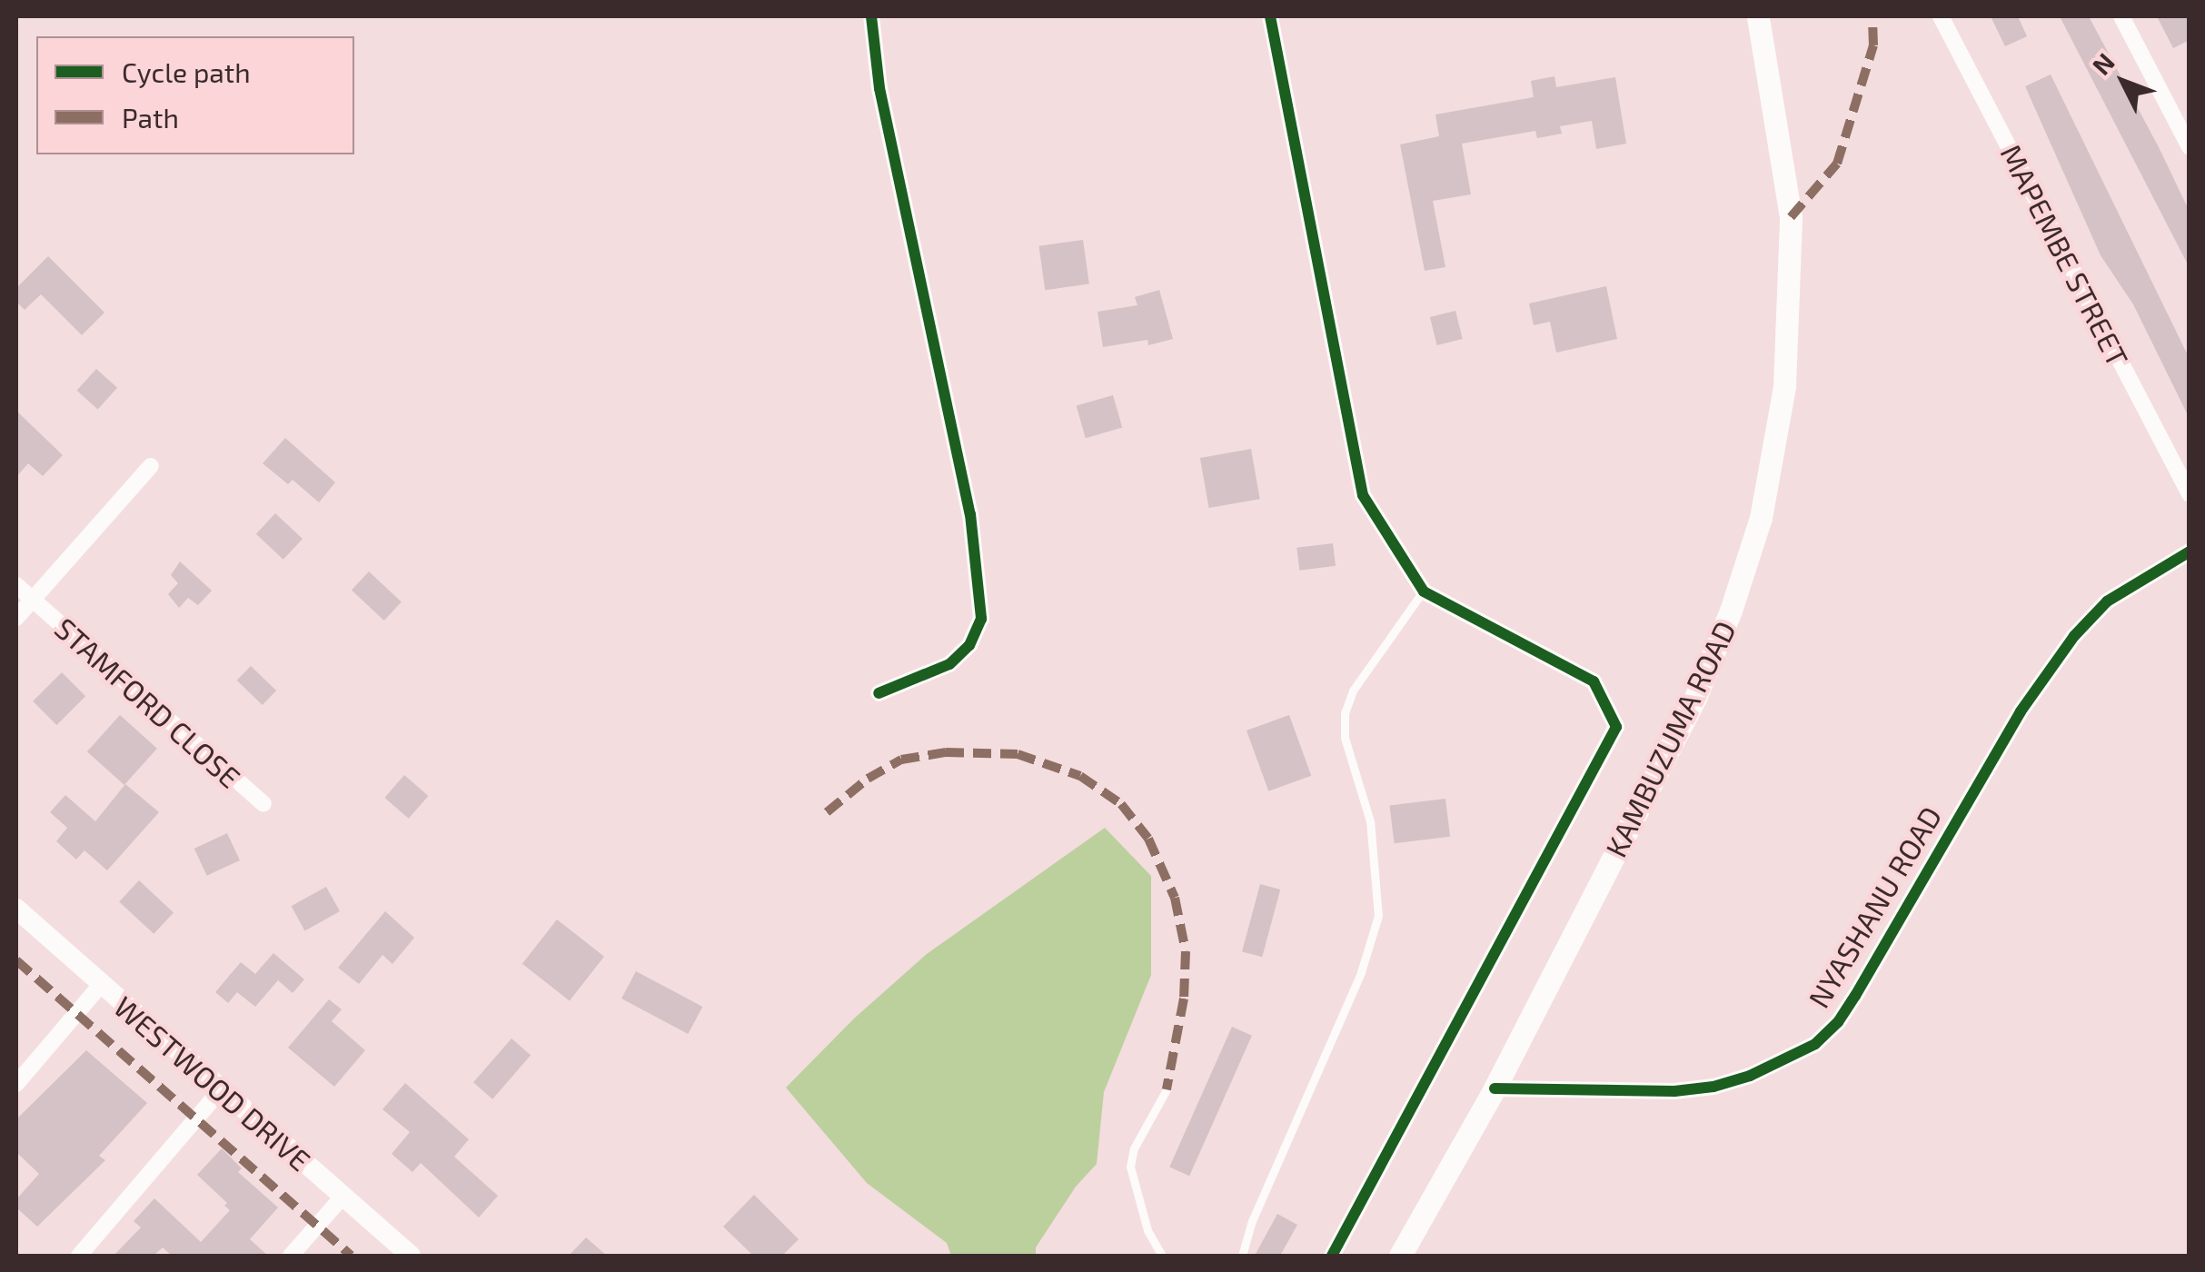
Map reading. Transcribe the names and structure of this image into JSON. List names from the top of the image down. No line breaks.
{"streets":{"main road":["KAMBUZUMA ROAD"],"street":["MAPEMBE STREET","STAMFORD CLOSE","NYASHANU ROAD","WESTWOOD DRIVE"]},"crossings":[["KAMBUZUMA ROAD","NYASHANU ROAD"]],"legend":["Cycle path","Path"],"north":"top left"}
